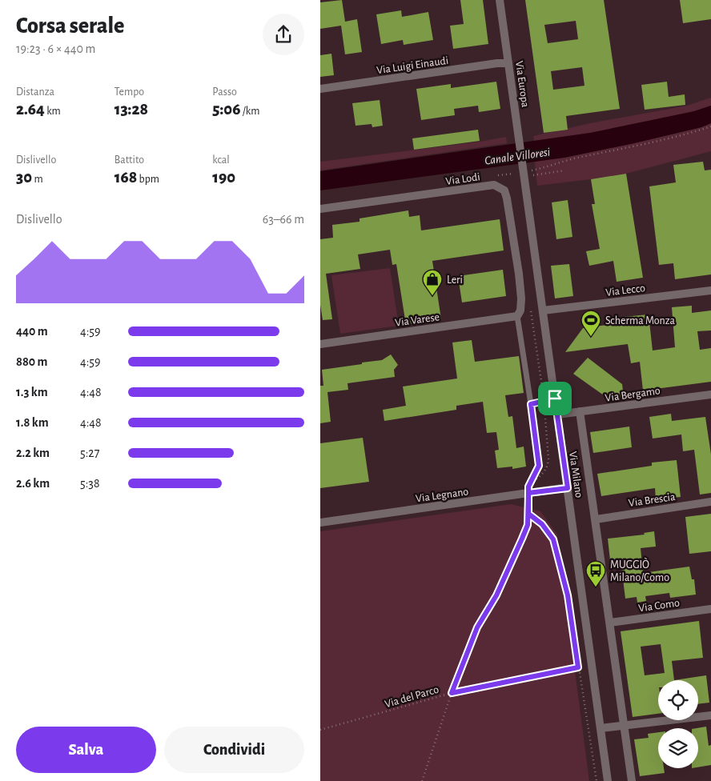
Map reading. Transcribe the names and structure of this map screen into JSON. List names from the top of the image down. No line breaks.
{"streets":{"street":["Via Luigi Einaudi","Via Europa","Via Lodi","Via Lecco","Via Varese","Via Bergamo","Via Milano","Via Legnano","Via Brescia","Via Como"],"path":["Via del Parco"]},"crossings":[["Via Luigi Einaudi","Via Europa"],["Via Europa","Via Milano"],["Via Lodi","Via Varese"],["Via Lecco","Via Milano"],["Via Bergamo","Via Milano"],["Via Milano","Via Legnano"],["Via Milano","Via Brescia"],["Via Milano","Via Como"]],"water":["Canale Villoresi"],"places":{"shop":["Leri"],"sports":["Scherma Monza"],"bus stop":["MUGGIÒ Milano/Como"]},"page":{"heading":["Corsa serale","19:23 · 6 × 440 m"],"stats":[["Distanza","2.64 km"],["Tempo","13:28"],["Passo","5:06 /km"],["Dislivello","30 m"],["Battito","168 bpm"],["kcal","190"]],"chart":["Dislivello","63–66 m"],"list":[{"name":"440 m","note":"4:59"},{"name":"880 m","note":"4:59"},{"name":"1.3 km","note":"4:48"},{"name":"1.8 km","note":"4:48"},{"name":"2.2 km","note":"5:27"},{"name":"2.6 km","note":"5:38"}],"buttons":["Salva","Condividi"]}}
